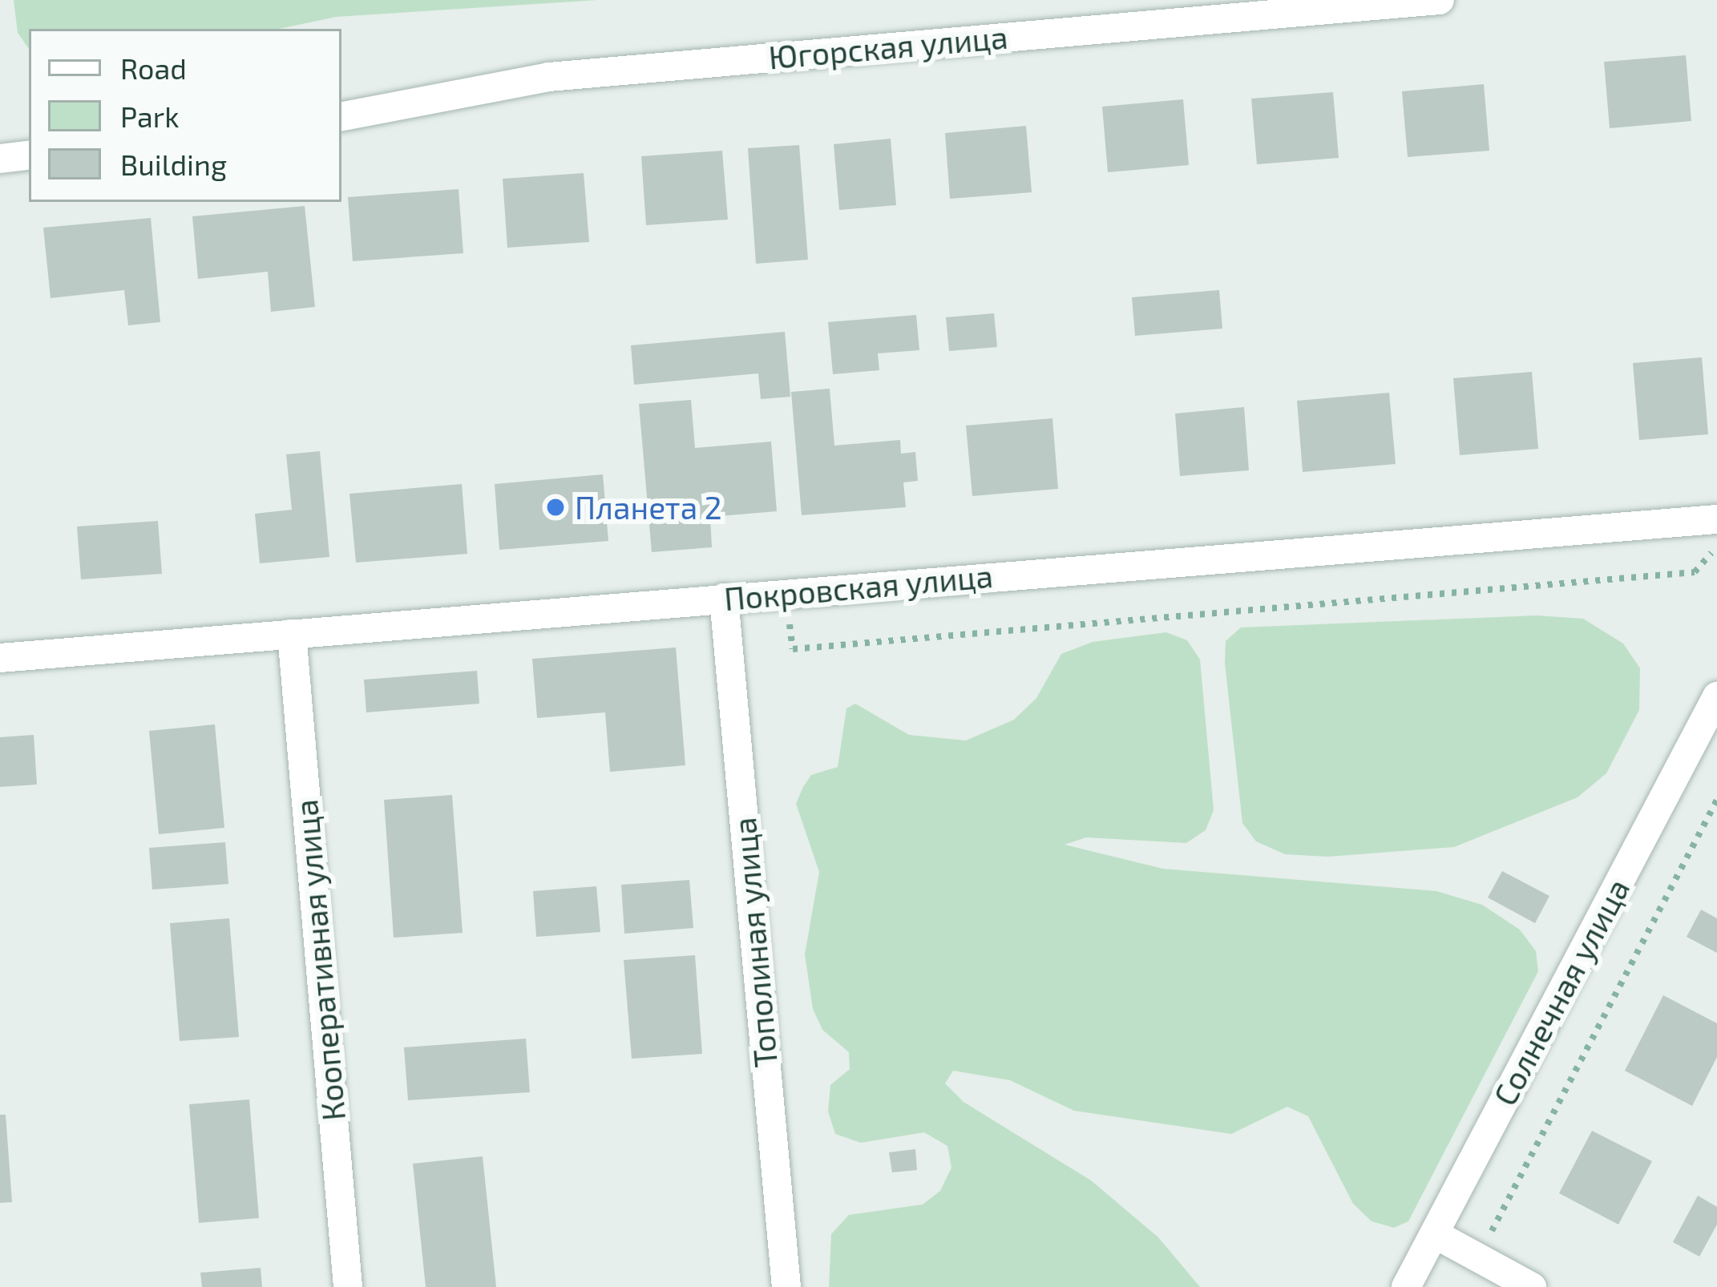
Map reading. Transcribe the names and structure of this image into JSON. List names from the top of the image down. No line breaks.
{"streets":{"street":["Югорская улица","Покровская улица","Тополиная улица","Кооперативная улица","Солнечная улица"]},"crossings":[["Покровская улица","Тополиная улица"],["Покровская улица","Кооперативная улица"]],"places":["Планета 2"],"legend":["Road","Park","Building"]}
